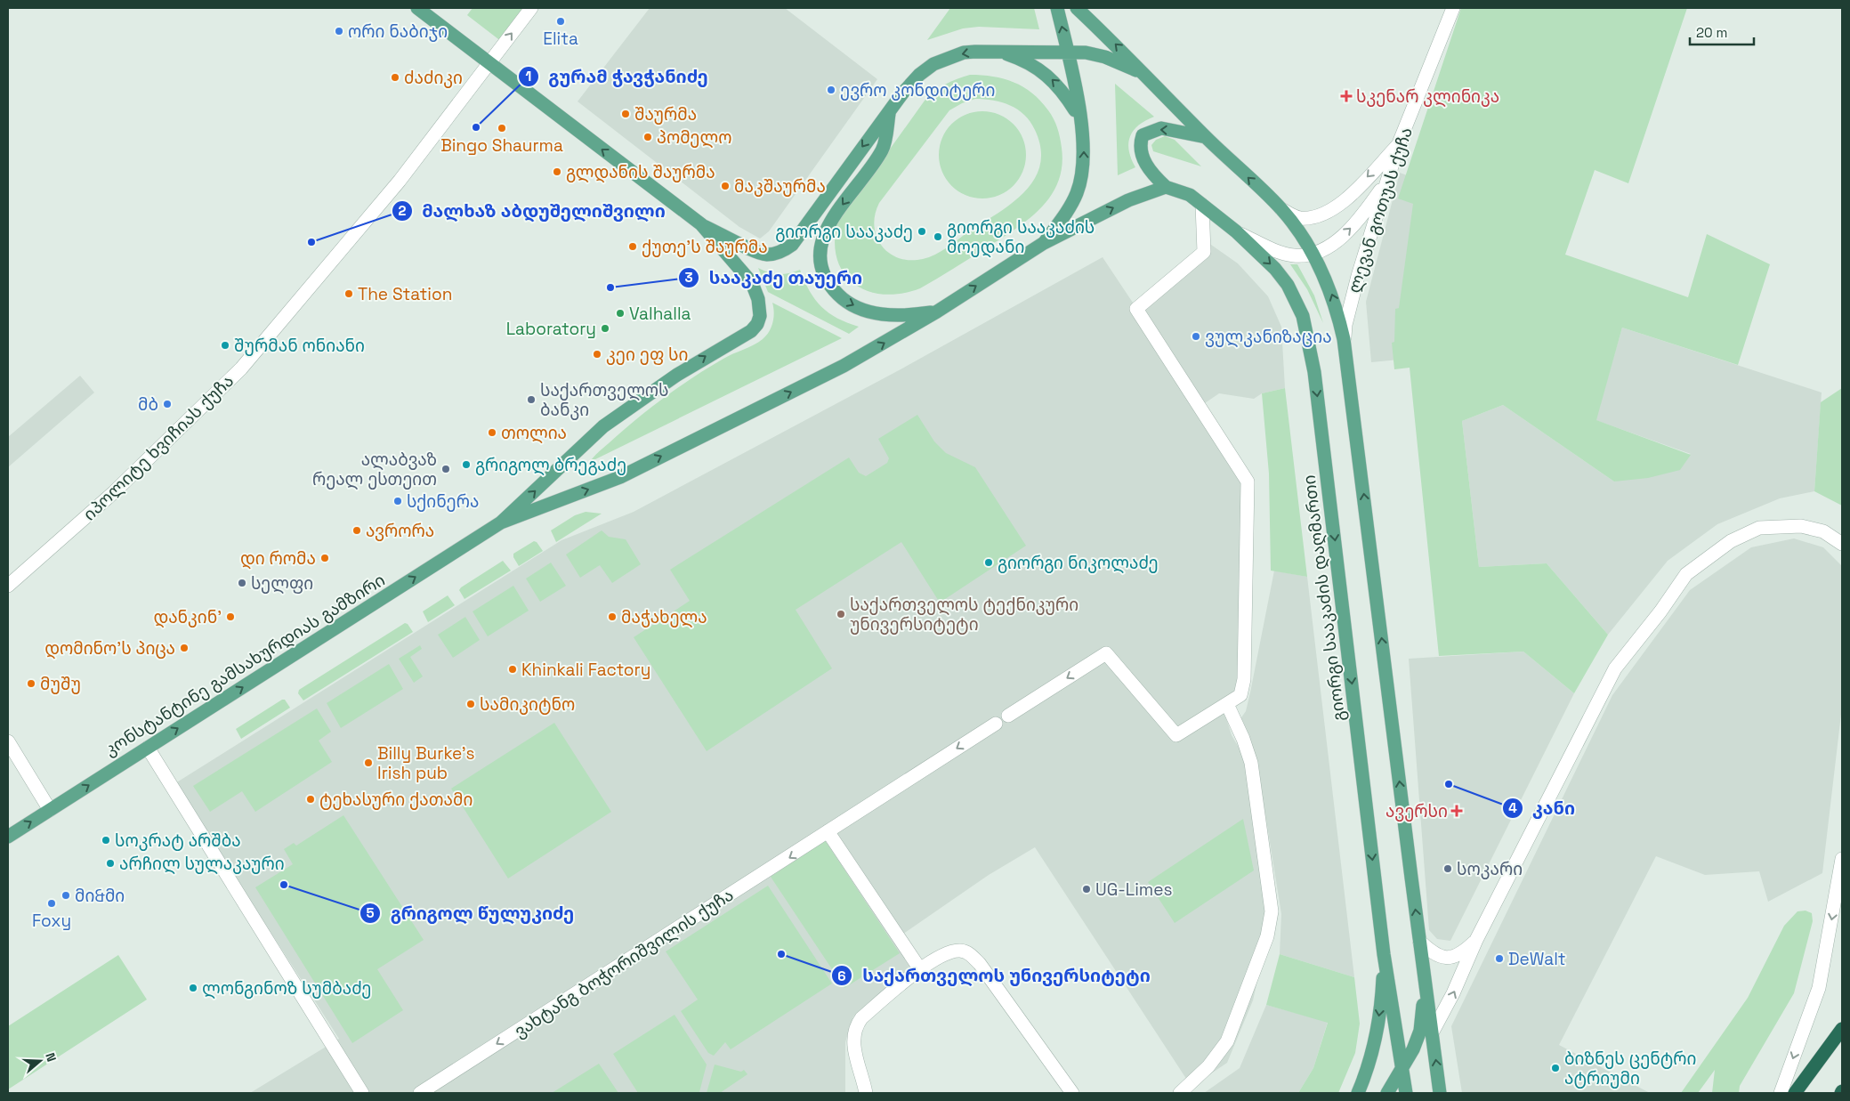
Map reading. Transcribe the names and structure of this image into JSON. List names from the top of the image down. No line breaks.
{"streets":{"main road":["გიორგი სააკაძის დაღმართი","კონსტანტინე გამსახურდიას გამზირი"],"street":["ლევან გოთუას ქუჩა","იპოლიტე ხვიჩიას ქუჩა","ვახტანგ ბოჭორიშვილის ქუჩა"]},"one_way":["კონსტანტინე გამსახურდიას გამზირი","ვახტანგ ბოჭორიშვილის ქუჩა"],"places":{"other":["Elita","ორი ნაბიჯი","ძაძიკი","ევრო კონდიტერი","შაურმა","გურამ ჭავჭანიძე","Bingo Shaurma","პომელო","გლდანის შაურმა","მაკშაურმა","გიორგი სააკაძე","გიორგი სააკაძის მოედანი","მალხაზ აბდუშელიშვილი","ქუთე'ს შაურმა","სააკაძე თაუერი","The Station","Valhalla","Laboratory","ვულკანიზაცია","შურმან ონიანი","კეი ეფ სი","საქართველოს ბანკი","მბ","თოლია","გრიგოლ ბრეგაძე","ალაბვაზ რეალ ესთეით","სქინერა","ავრორა","დი რომა","გიორგი ნიკოლაძე","სელფი","საქართველოს ტექნიკური უნივერსიტეტი","დანკინ'","მაჭახელა","დომინო'ს პიცა","Khinkali Factory","მუშუ","სამიკიტნო","Billy Burke's Irish pub","კანი","ტეხასური ქათამი","სოკრატ არშბა","არჩილ სულაკაური","სოკარი","გრიგოლ წულუკიძე","UG-Limes","მი&მი","Foxy","საქართველოს უნივერსიტეტი","DeWalt","ლონგინოზ სუმბაძე","ბიზნეს ცენტრი ატრიუმი"],"health":["სკენარ კლინიკა","ავერსი"]},"scale_bar":"20 m","north":"right"}
